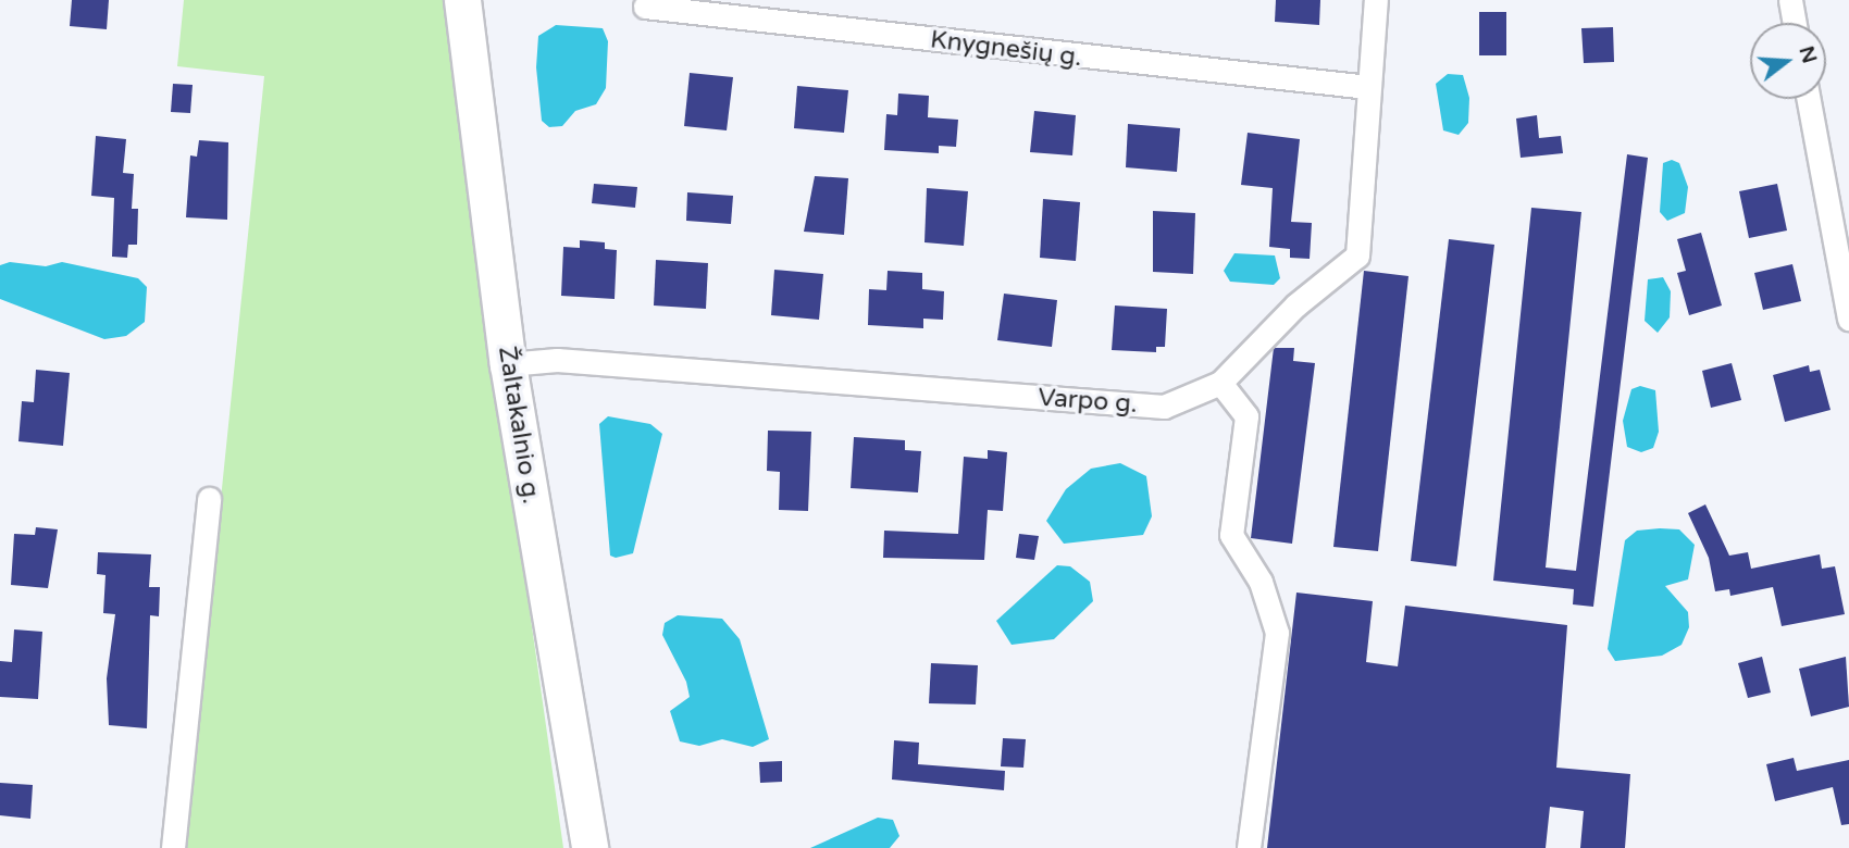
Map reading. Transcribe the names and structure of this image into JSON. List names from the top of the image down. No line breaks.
{"streets":{"main road":["Žaltakalnio g."],"street":["Knygnešių g.","Varpo g."]},"crossings":[["Knygnešių g.","Varpo g."],["Varpo g.","Žaltakalnio g."]],"north":"right"}
